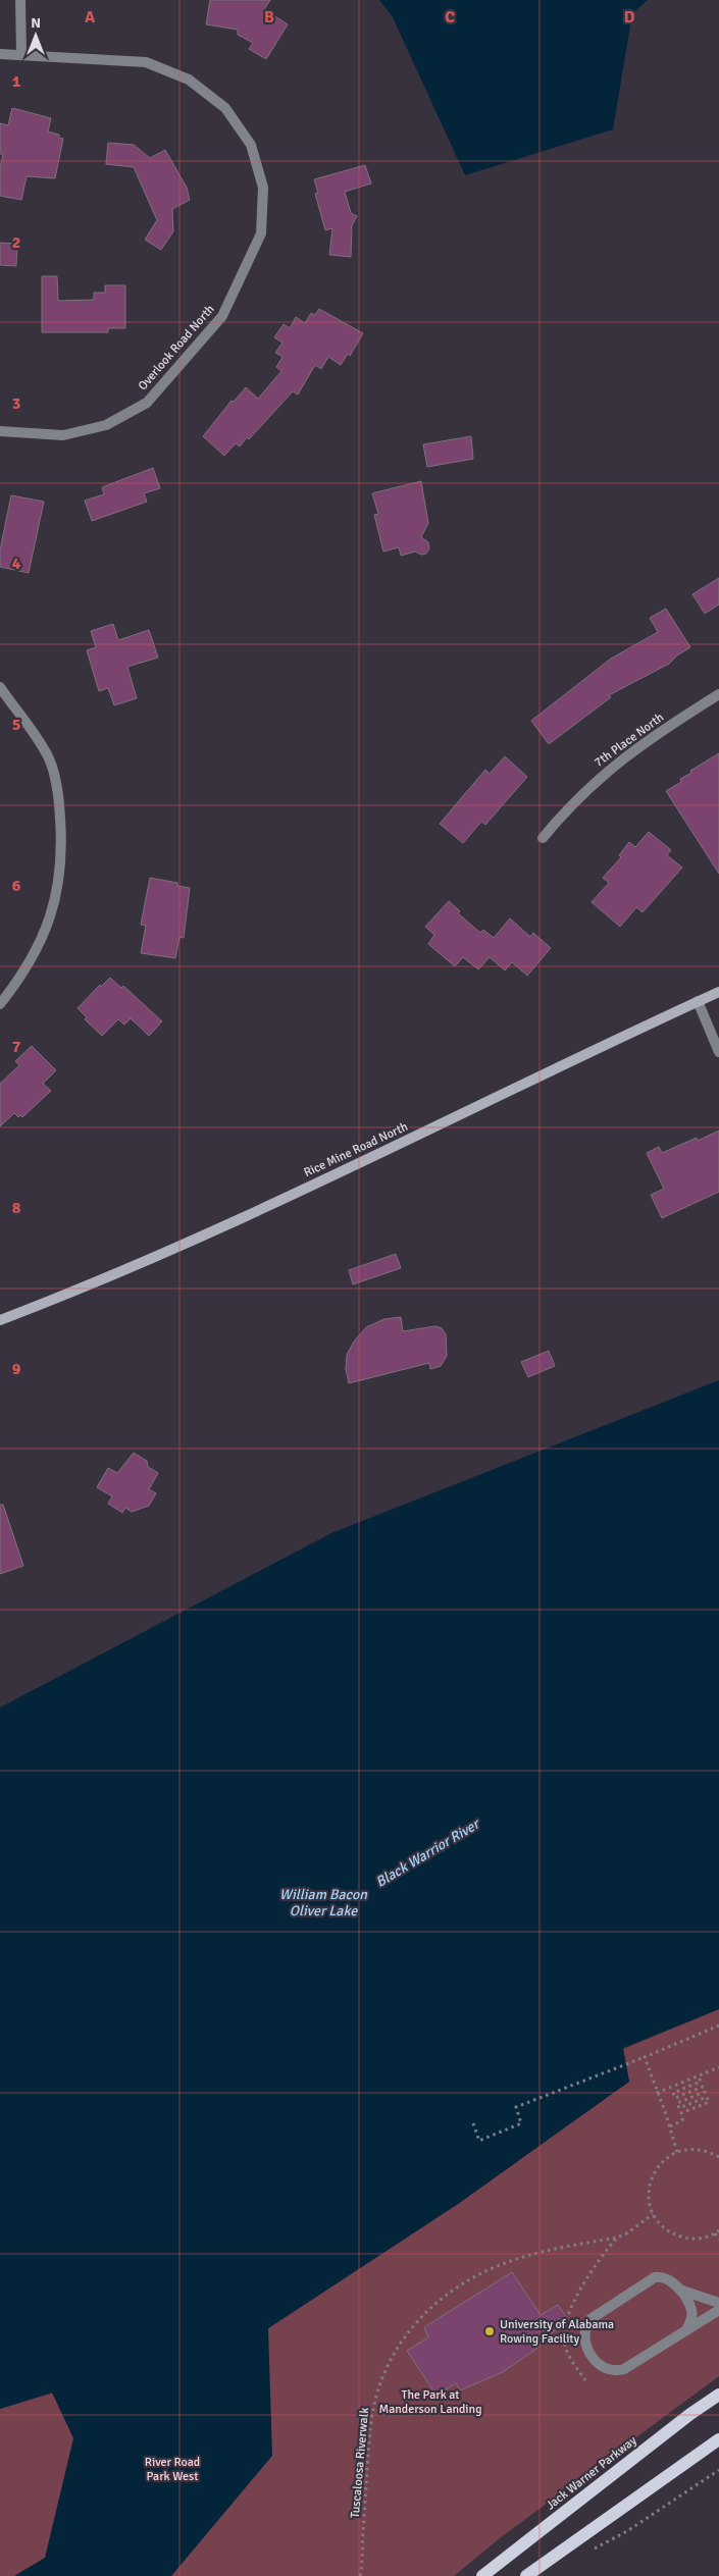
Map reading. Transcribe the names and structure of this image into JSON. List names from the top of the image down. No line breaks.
{"streets":{"main road":["Rice Mine Road North","Jack Warner Parkway"],"street":["Overlook Road North","7th Place North"],"path":["Tuscaloosa Riverwalk"]},"water":["Black Warrior River","William Bacon Oliver Lake"],"parks":["The Park at Manderson Landing","River Road Park West"],"places":["University of Alabama Rowing Facility"],"north":"top","grid":{"columns":["A","B","C","D"],"rows":["1","2","3","4","5","6","7","8","9"]}}
